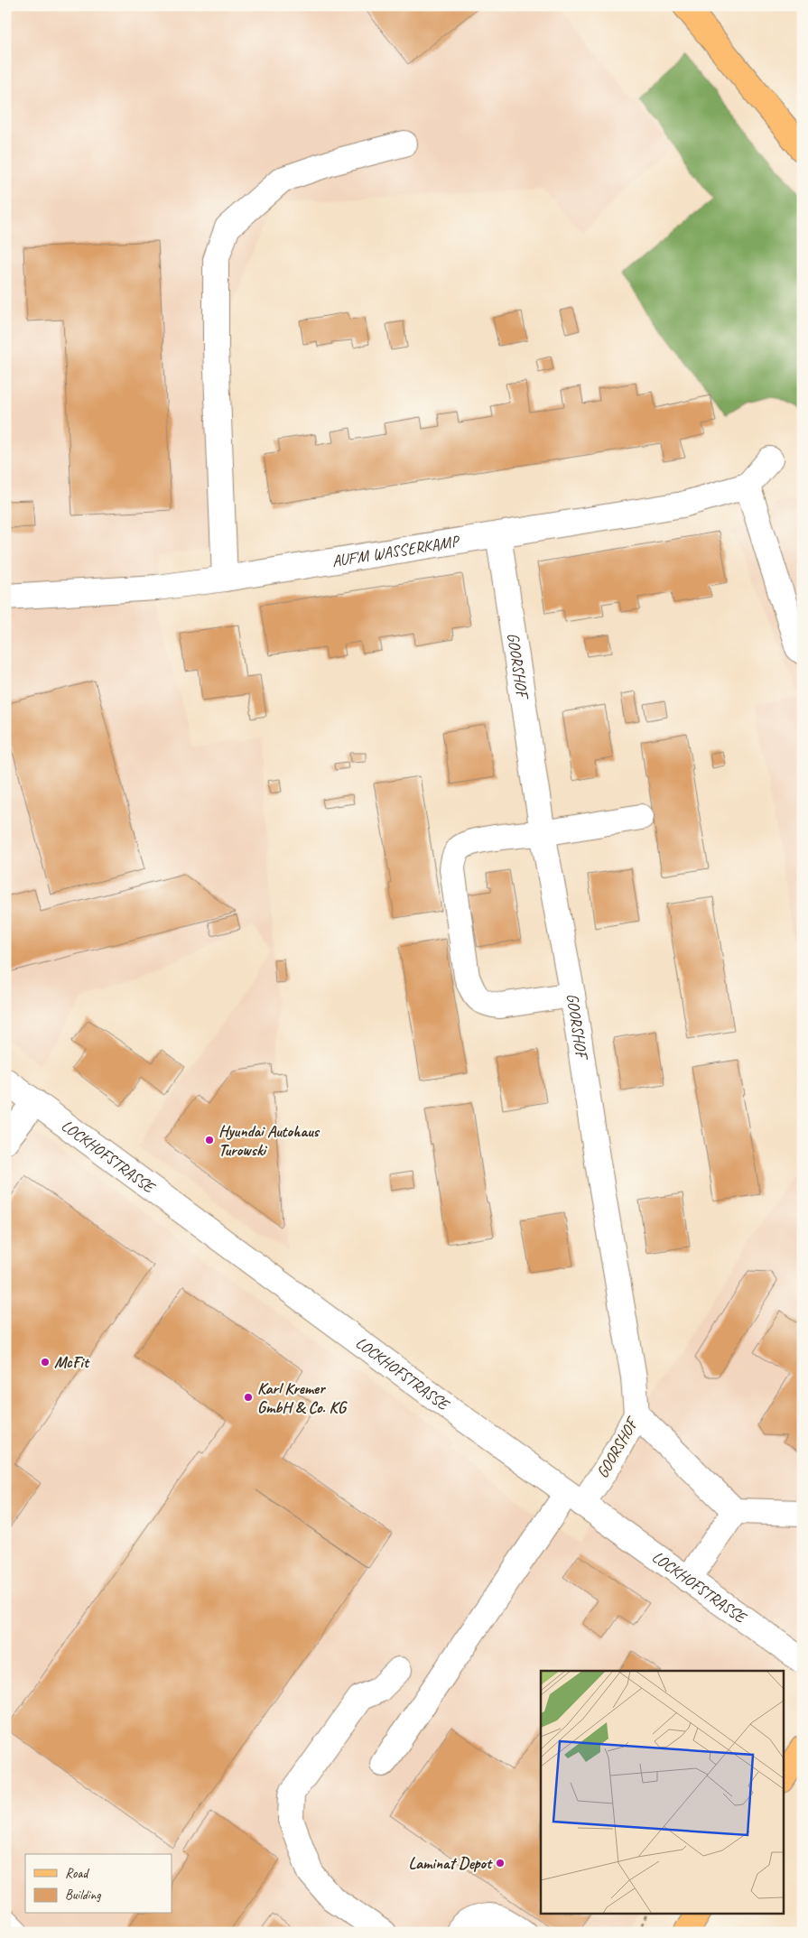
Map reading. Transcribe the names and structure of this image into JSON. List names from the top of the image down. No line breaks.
{"streets":{"street":["AUF'M WASSERKAMP","GOORSHOF","LOCKHOFSTRASSE"]},"crossings":[["AUF'M WASSERKAMP","GOORSHOF"],["GOORSHOF","LOCKHOFSTRASSE"]],"places":["Hyundai Autohaus Turowski","McFit","Karl Kremer GmbH & Co. KG","Laminat Depot"],"legend":["Road","Building"]}
